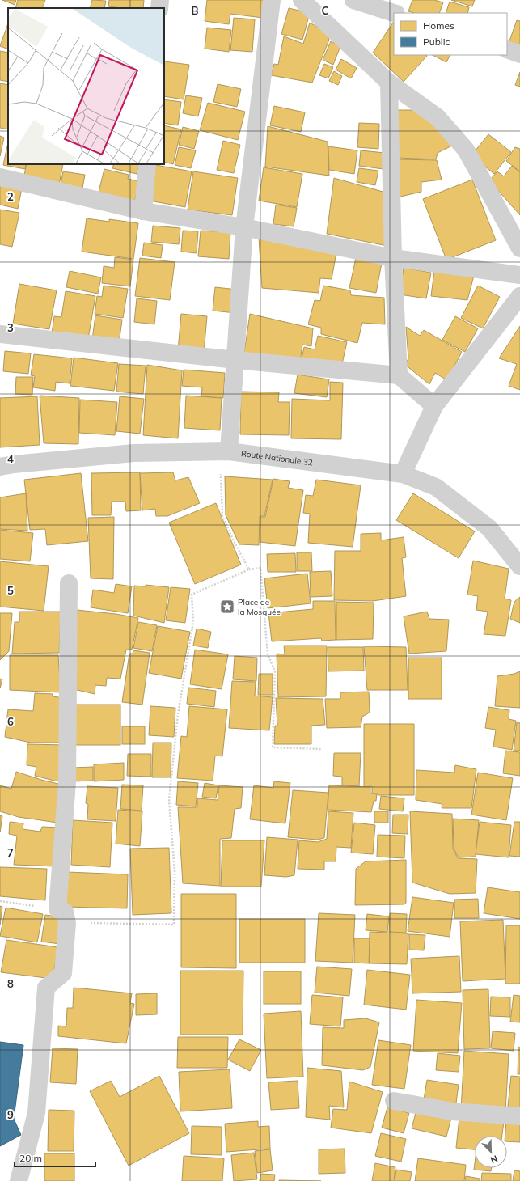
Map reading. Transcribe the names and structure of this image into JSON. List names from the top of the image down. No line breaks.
{"streets":{"street":["Route Nationale 32"]},"places":{"place":["Place de la Mosquée"]},"legend":["Homes","Public"],"scale_bar":"20 m","north":"bottom right","grid":{"columns":["B","C"],"rows":["2","3","4","5","6","7","8","9"]}}
